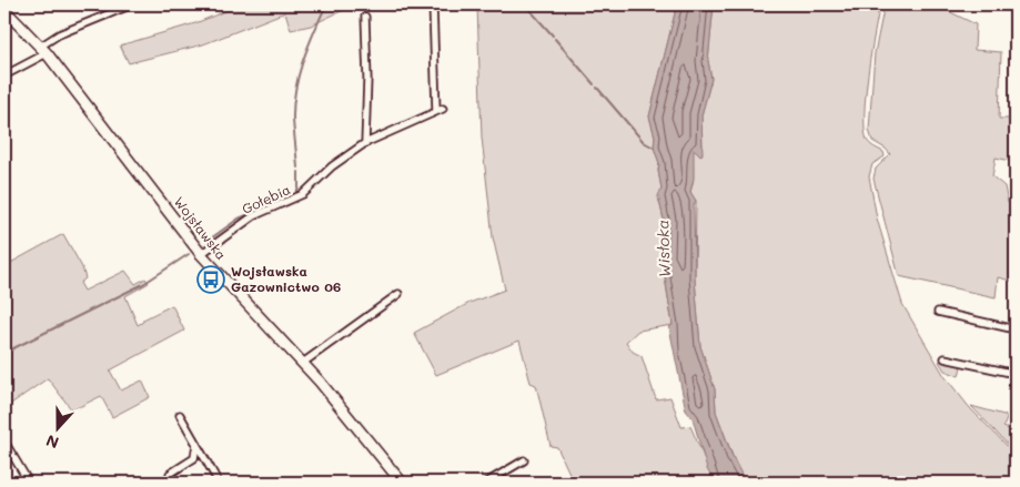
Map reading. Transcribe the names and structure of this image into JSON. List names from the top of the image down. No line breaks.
{"streets":{"street":["Gołębia","Wojsławska"]},"crossings":[["Gołębia","Wojsławska"]],"water":["Wisłoka"],"places":{"bus stop":["Wojsławska Gazownictwo 06"]},"north":"bottom"}
